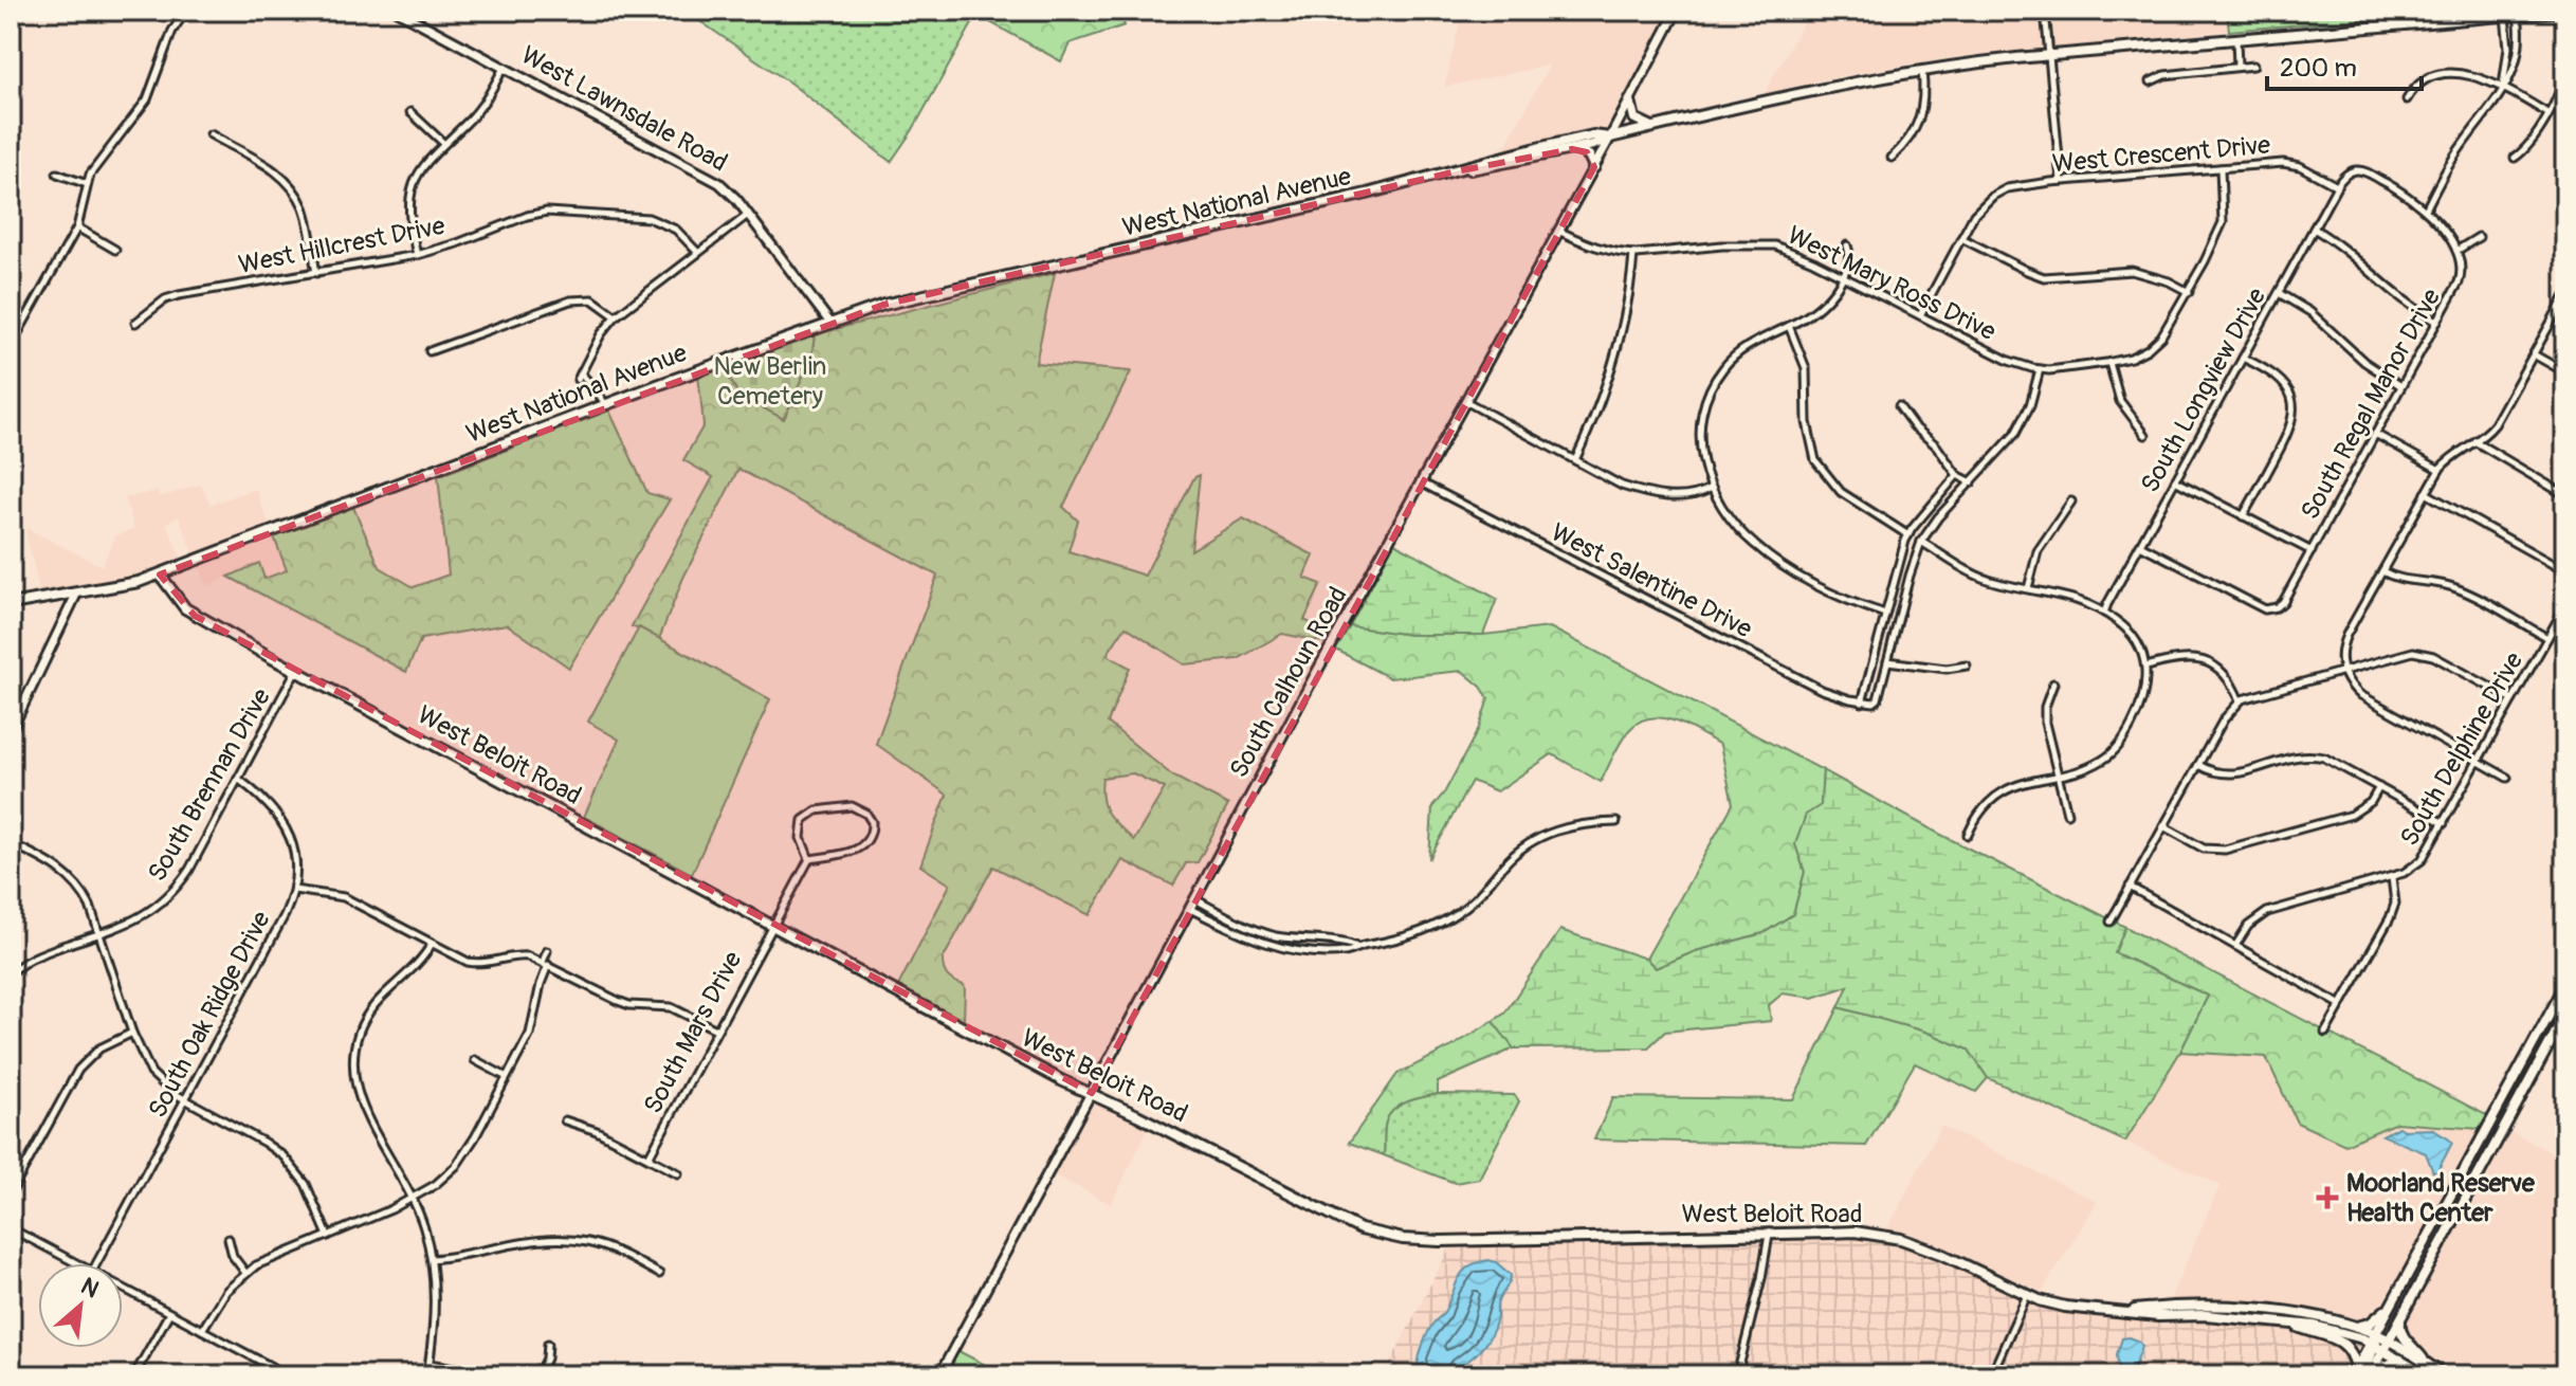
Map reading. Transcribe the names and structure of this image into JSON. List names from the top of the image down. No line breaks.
{"streets":{"main road":["West National Avenue","West Beloit Road"],"street":["West Lawnsdale Road","West Crescent Drive","West Hillcrest Drive","West Mary Ross Drive","South Longview Drive","South Regal Manor Drive","West Salentine Drive","South Calhoun Road","South Delphine Drive","South Brennan Drive","South Oak Ridge Drive","South Mars Drive"]},"crossings":[["West Lawnsdale Road","West National Avenue"],["West Crescent Drive","West Mary Ross Drive"],["West Crescent Drive","South Longview Drive"],["West National Avenue","South Calhoun Road"],["West National Avenue","West Beloit Road"],["West Mary Ross Drive","South Calhoun Road"],["South Longview Drive","South Regal Manor Drive"],["West Salentine Drive","South Calhoun Road"],["South Calhoun Road","West Beloit Road"],["West Beloit Road","South Brennan Drive"],["West Beloit Road","South Mars Drive"],["South Brennan Drive","South Oak Ridge Drive"]],"parks":["New Berlin Cemetery"],"places":{"health":["Moorland Reserve Health Center"]},"scale_bar":"200 m","north":"top right"}
